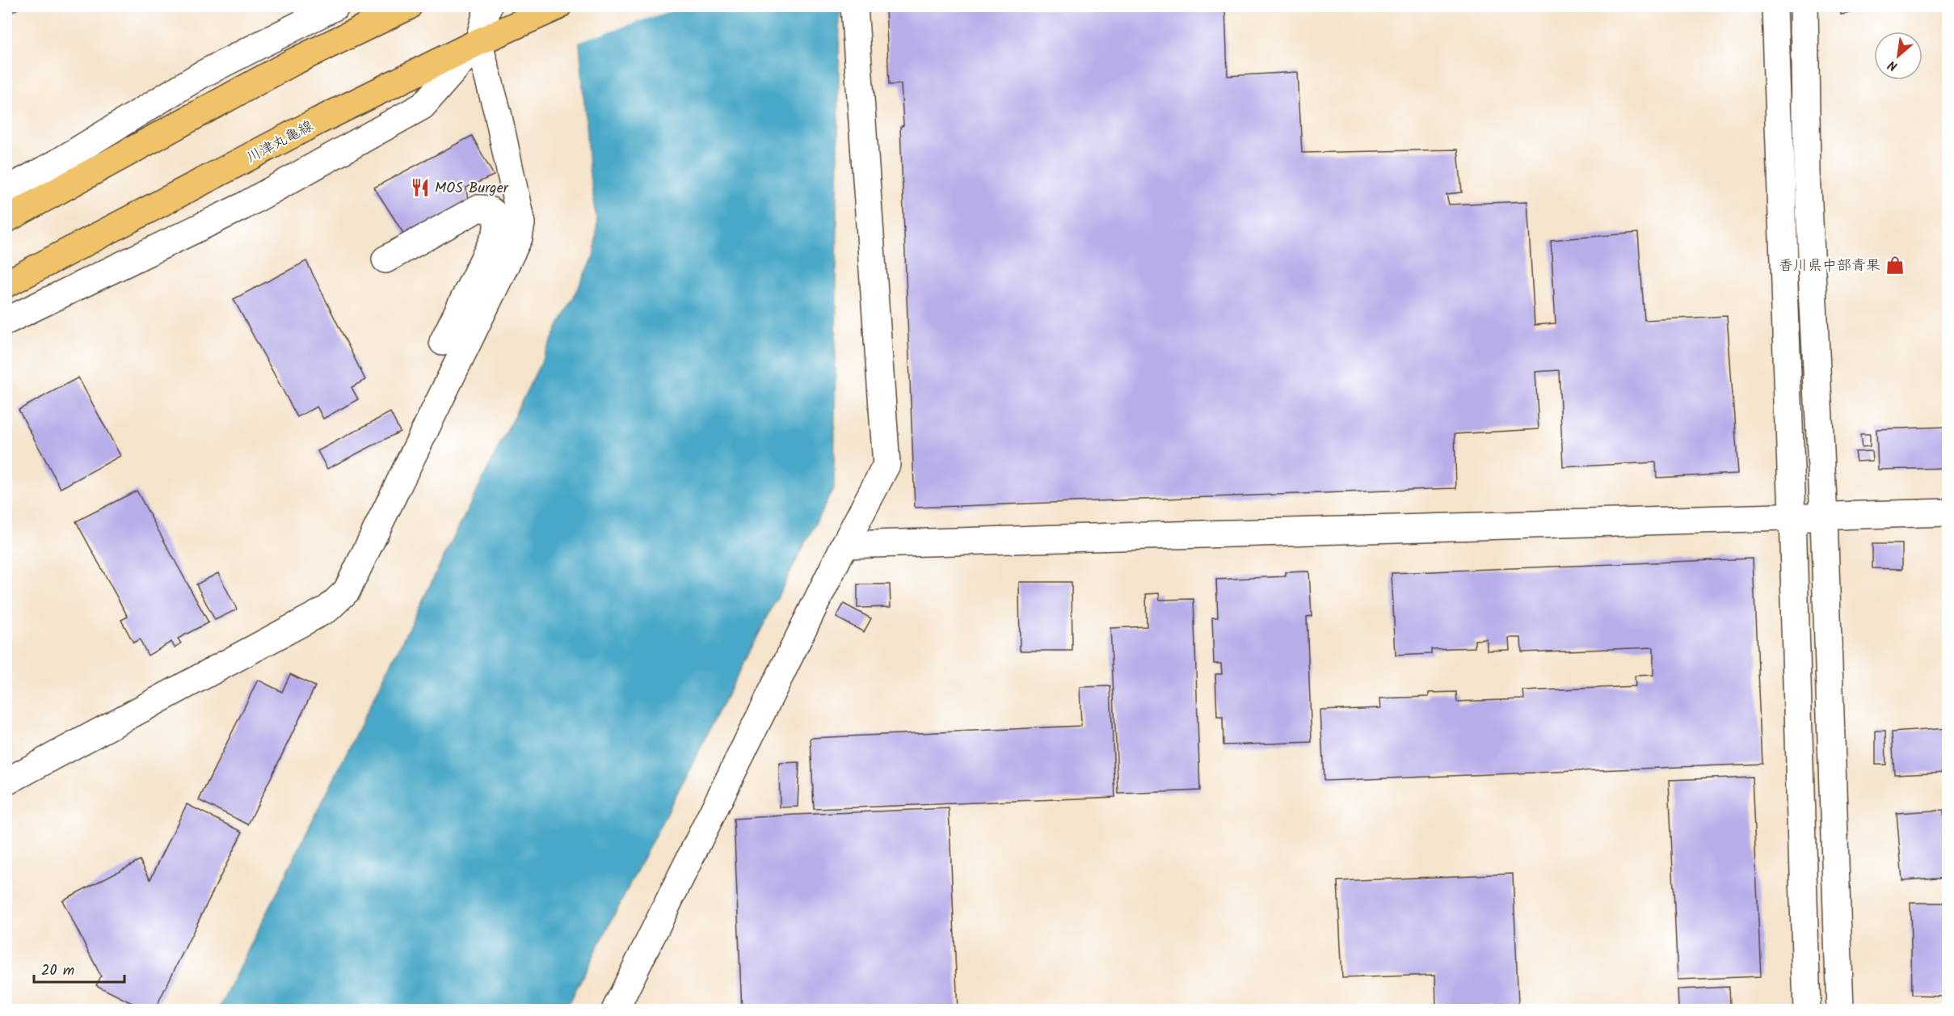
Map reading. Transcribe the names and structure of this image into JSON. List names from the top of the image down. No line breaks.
{"streets":{"main road":["川津丸亀線"]},"places":{"restaurant":["MOS Burger"],"shop":["香川県中部青果"]},"scale_bar":"20 m","north":"bottom left"}
